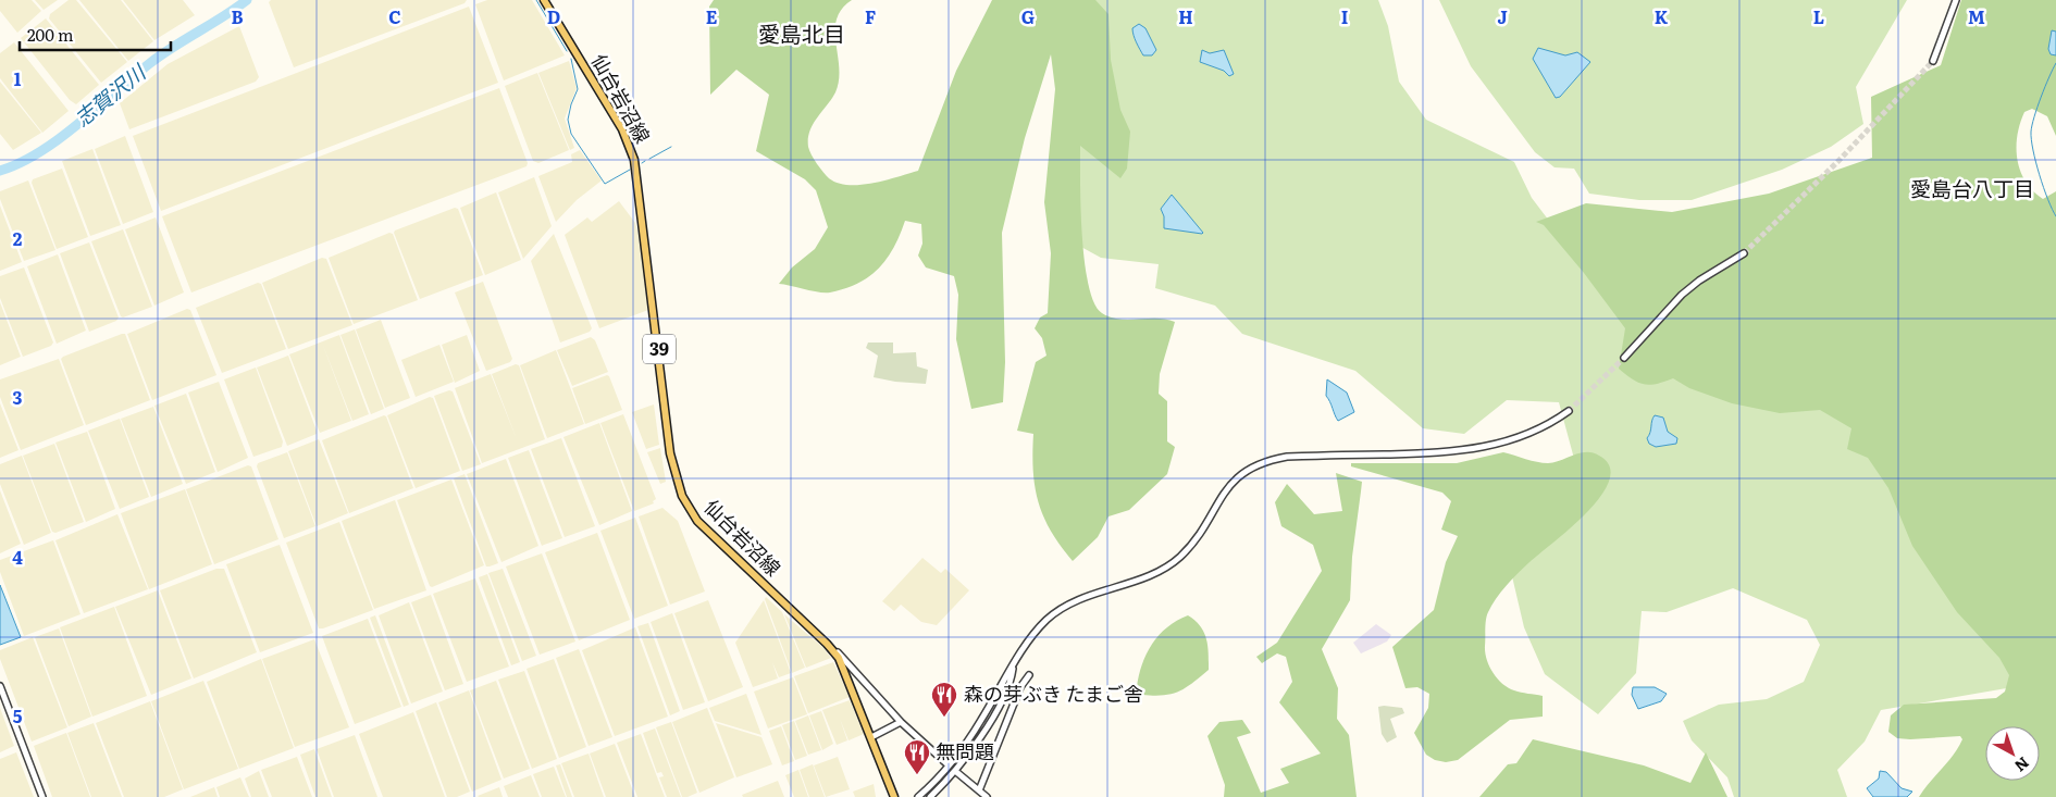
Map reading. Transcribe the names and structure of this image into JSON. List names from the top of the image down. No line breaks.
{"streets":{"main road":["仙台岩沼線","39"]},"districts":["愛島北目","愛島台八丁目"],"water":["志賀沢川"],"places":{"restaurant":["森の芽ぶき たまご舎","無問題"]},"scale_bar":"200 m","north":"bottom right","grid":{"columns":["B","C","D","E","F","G","H","I","J","K","L","M"],"rows":["1","2","3","4","5"]}}
